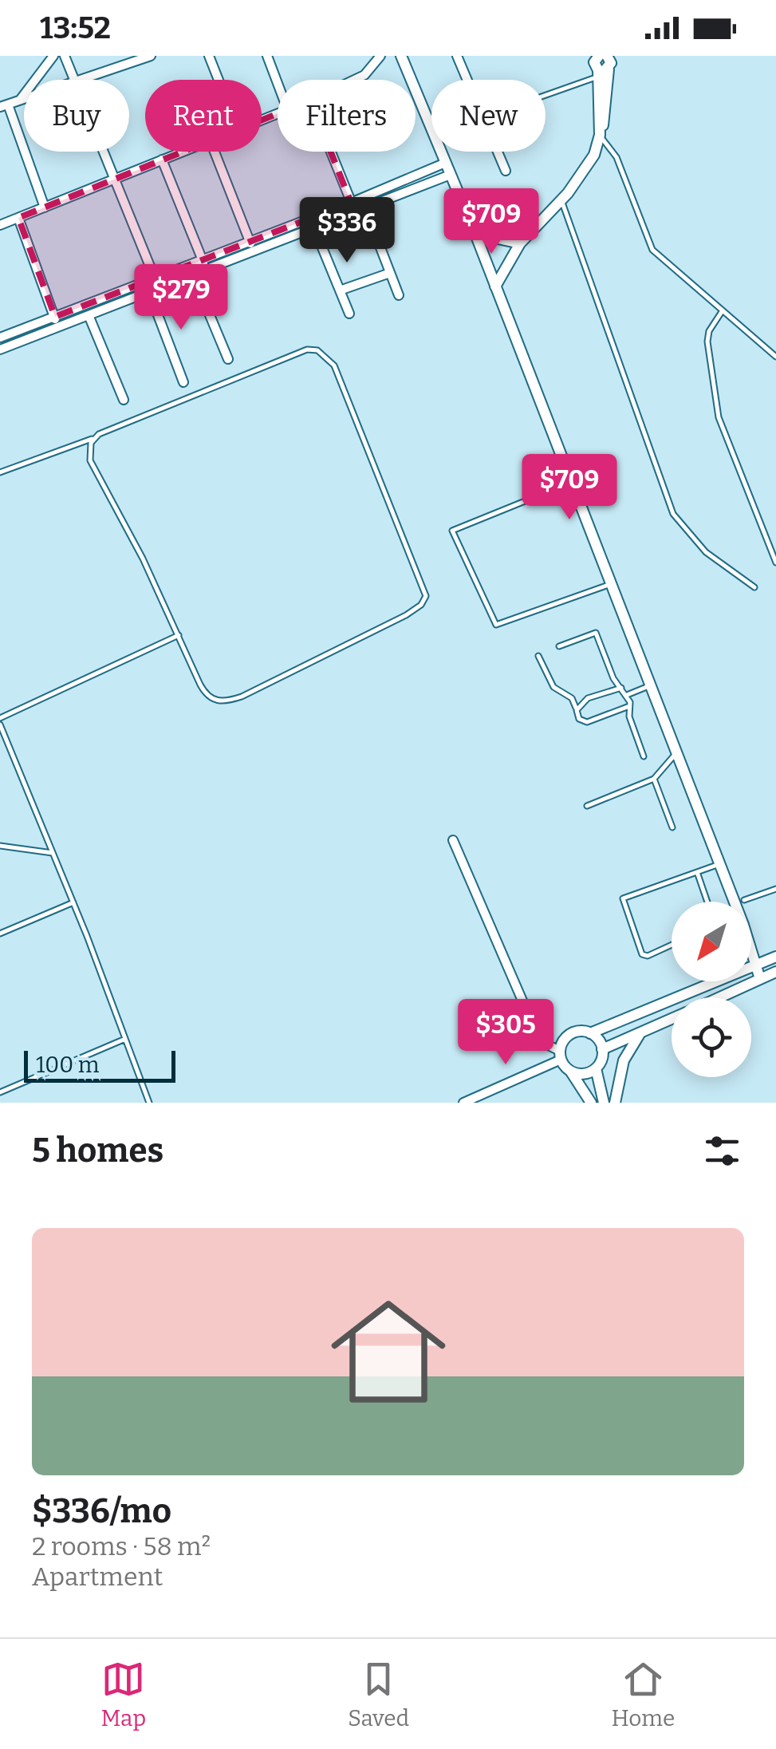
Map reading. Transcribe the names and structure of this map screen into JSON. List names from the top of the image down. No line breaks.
{"scale_bar":"100 m","north":"bottom left","page":{"status":"13:52","chip":["Buy","Rent","Filters","New"],"price":["$709","$336","$279","$709","$305"],"scale":"100 m","heading":"5 homes","list":[{"name":"$336/mo","note":"2 rooms · 58 m² · Apartment"}],"tabs":["Map","Saved","Home"]}}
